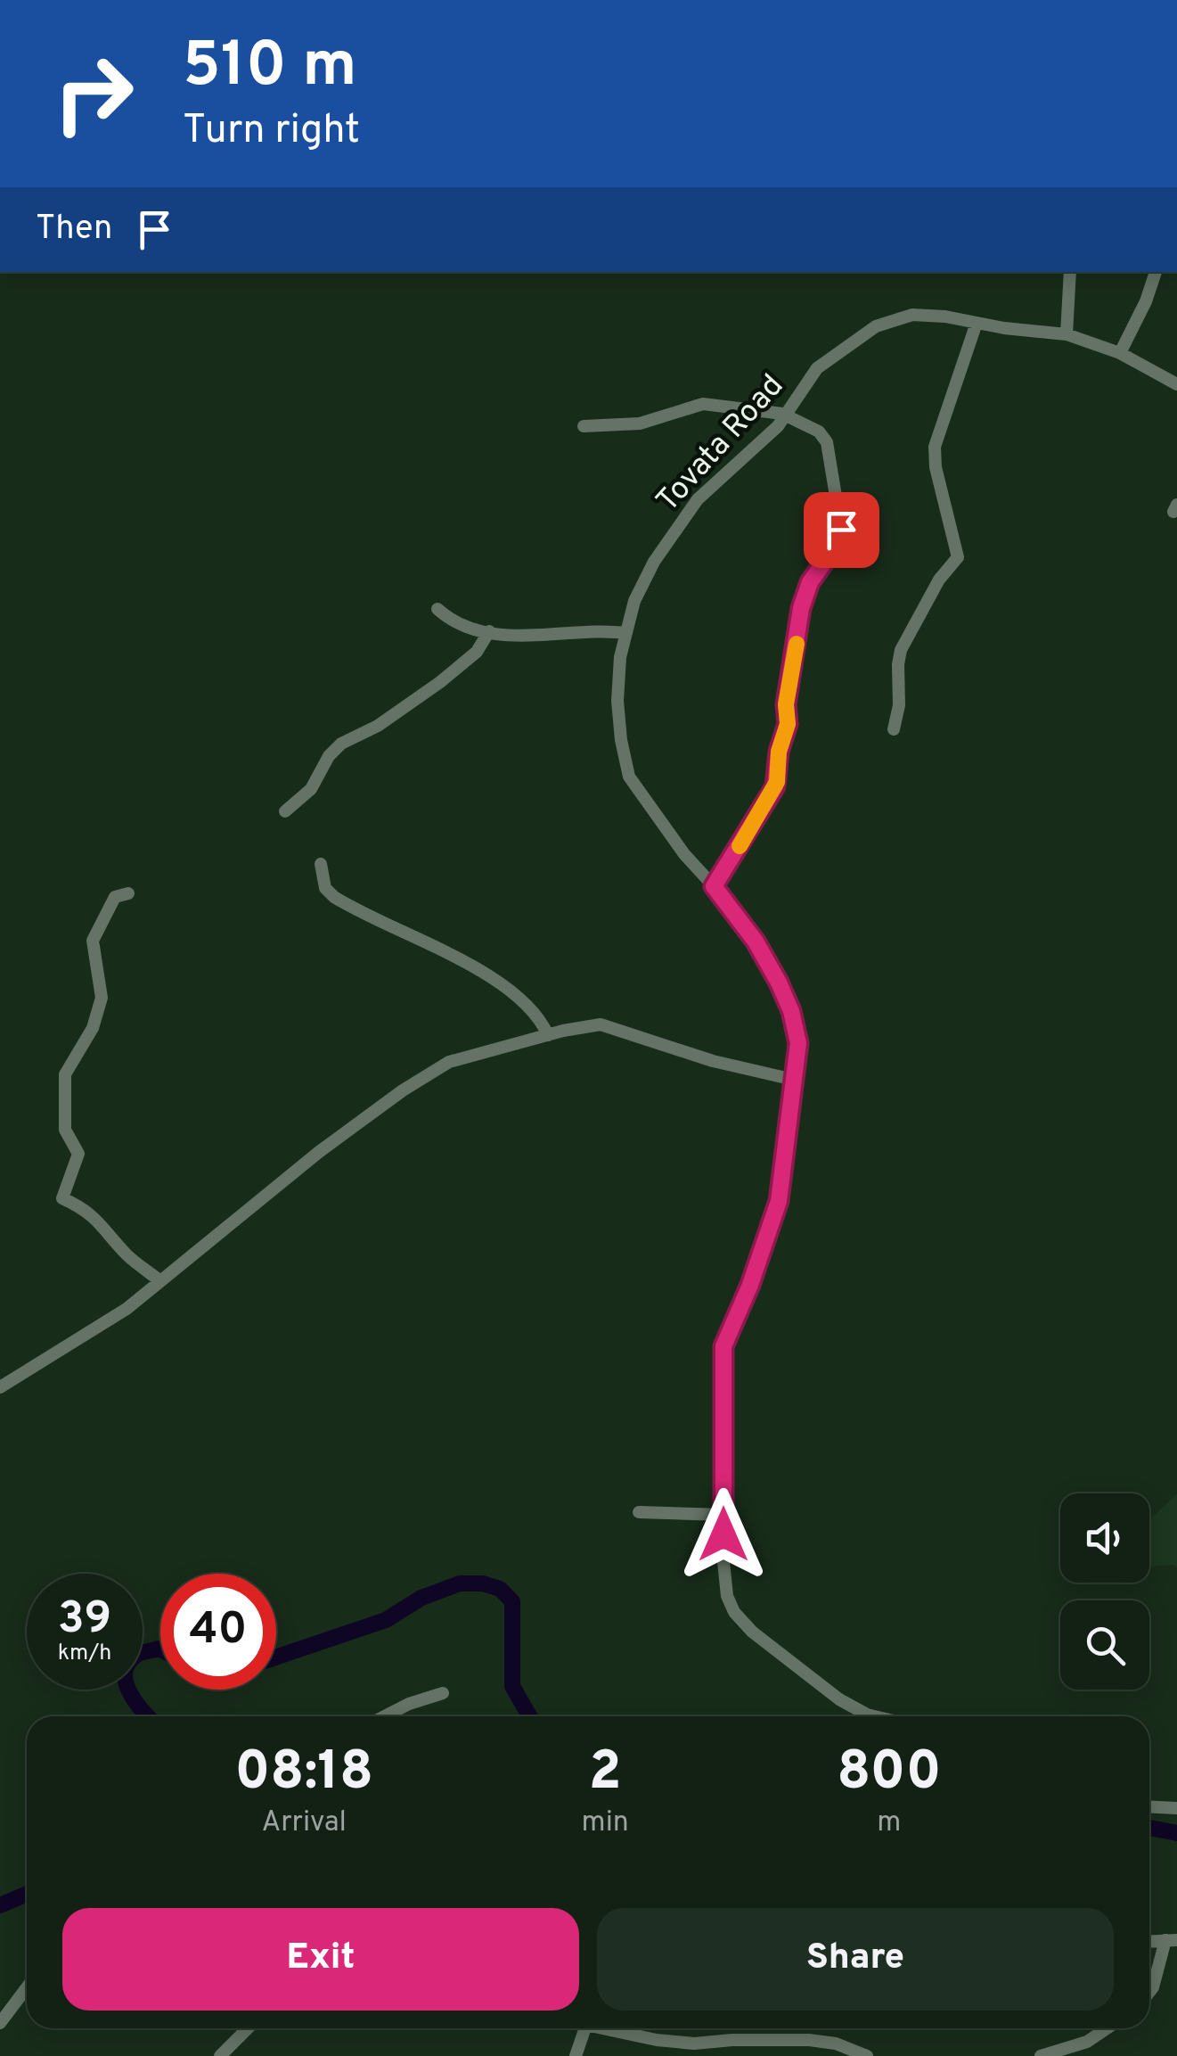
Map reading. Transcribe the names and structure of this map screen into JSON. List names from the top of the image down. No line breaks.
{"streets":{"street":["Tovata Road"]},"page":{"turn":["510 m","Turn right"],"then":"Then","speed":"39 km/h","limit":"40","eta":["08:18","Arrival","2","min","800","m"],"buttons":["Exit","Share"]}}
